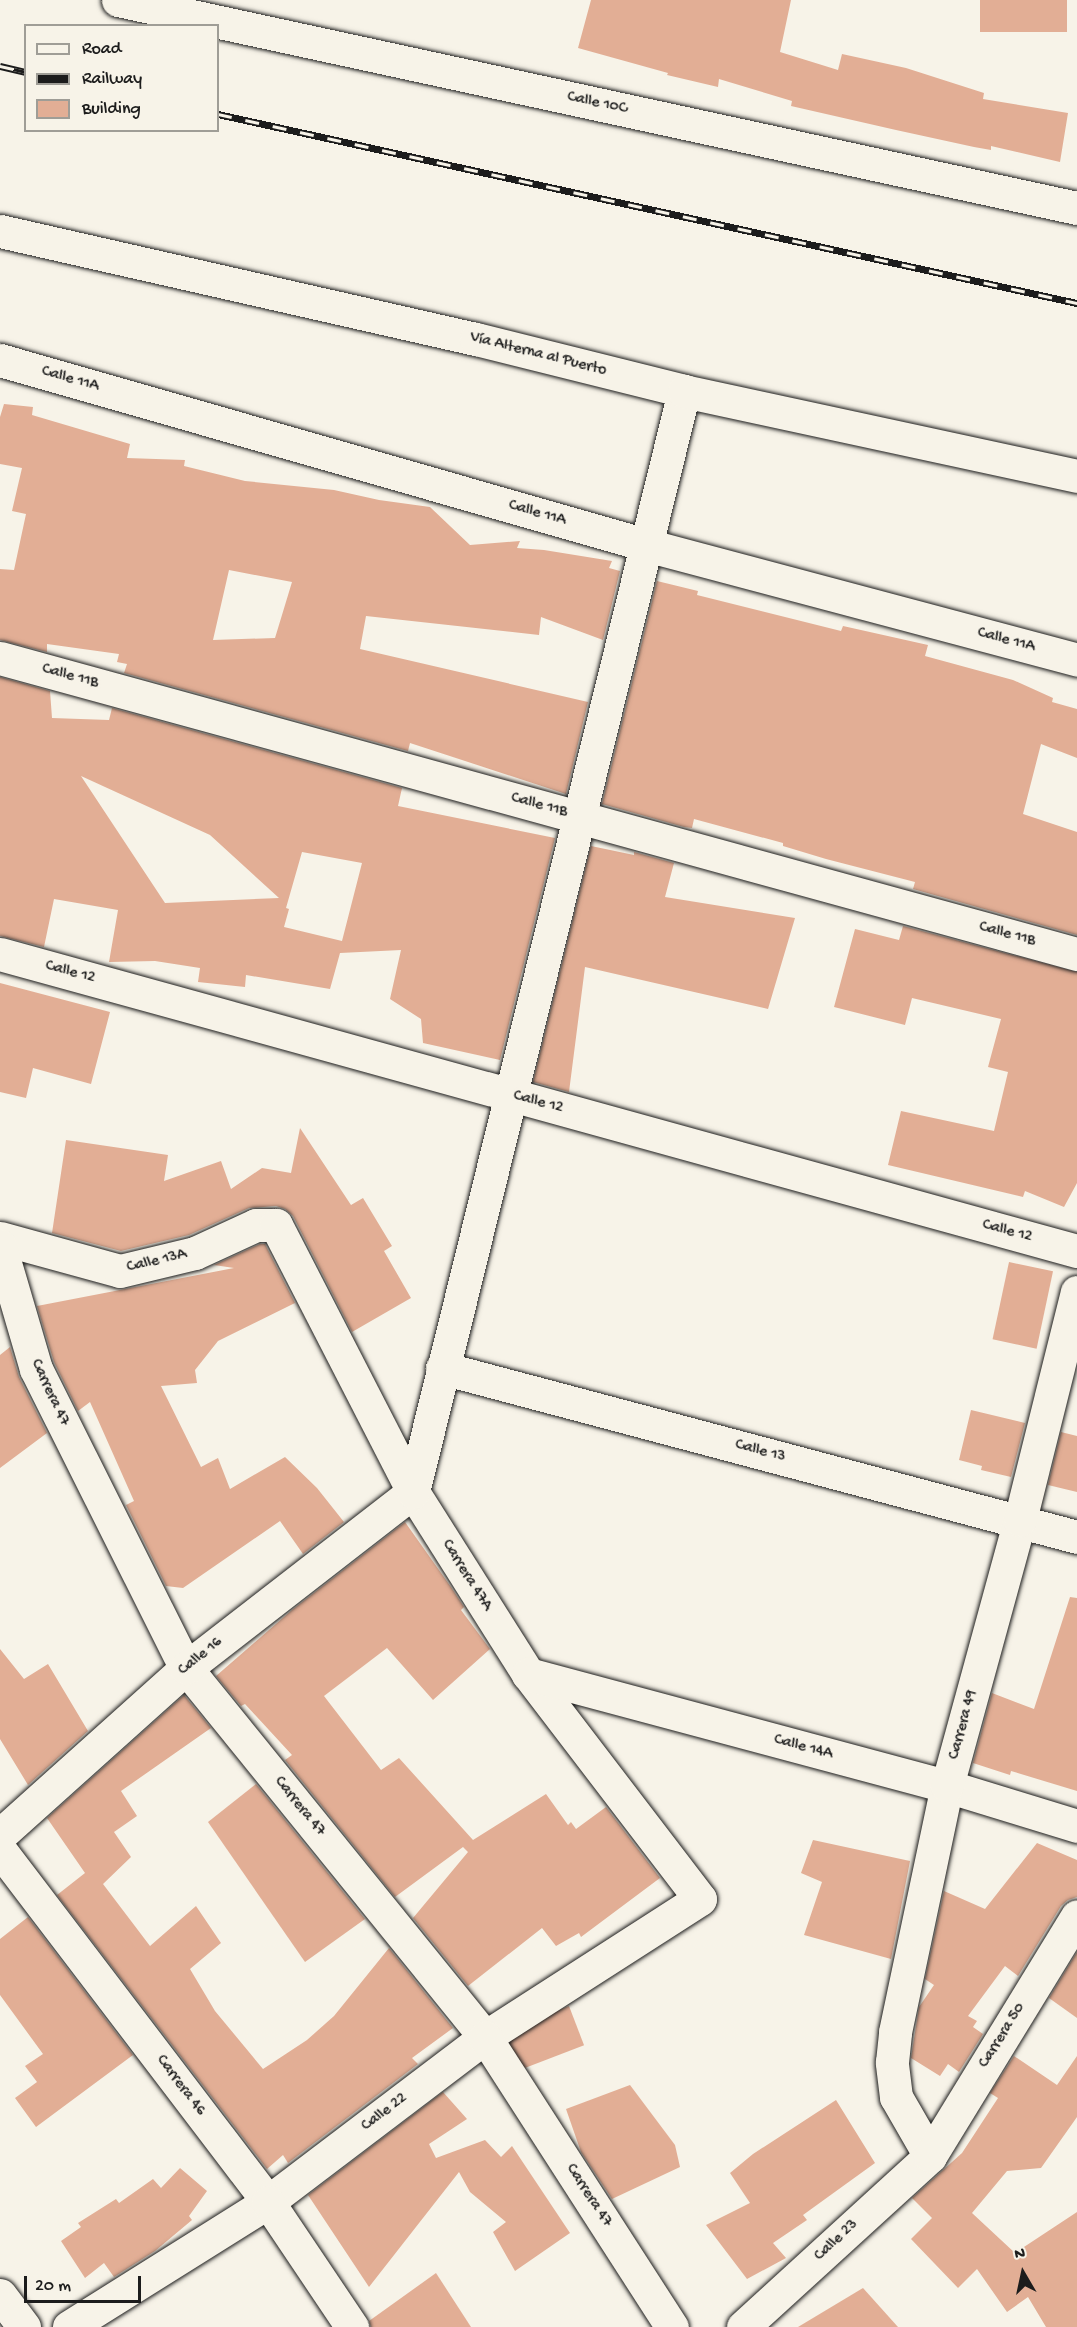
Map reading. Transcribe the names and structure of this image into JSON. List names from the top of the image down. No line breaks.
{"streets":{"street":["Calle 10C","Vía Alterna al Puerto","Calle 11A","Calle 11B","Calle 12","Calle 13A","Carrera 47","Calle 13","Carrera 47A","Calle 16","Carrera 49","Calle 14A","Carrera 50","Carrera 46","Calle 22","Calle 23"]},"crossings":[["Calle 13A","Carrera 47A"],["Carrera 47","Calle 16"],["Carrera 47","Calle 22"],["Calle 13","Carrera 49"],["Carrera 47A","Calle 16"],["Carrera 47A","Calle 14A"],["Carrera 47A","Calle 22"],["Carrera 49","Calle 14A"],["Carrera 49","Carrera 50"],["Carrera 49","Calle 23"],["Carrera 50","Calle 23"],["Carrera 46","Calle 22"]],"legend":["Road","Railway","Building"],"scale_bar":"20 m","north":"top"}
